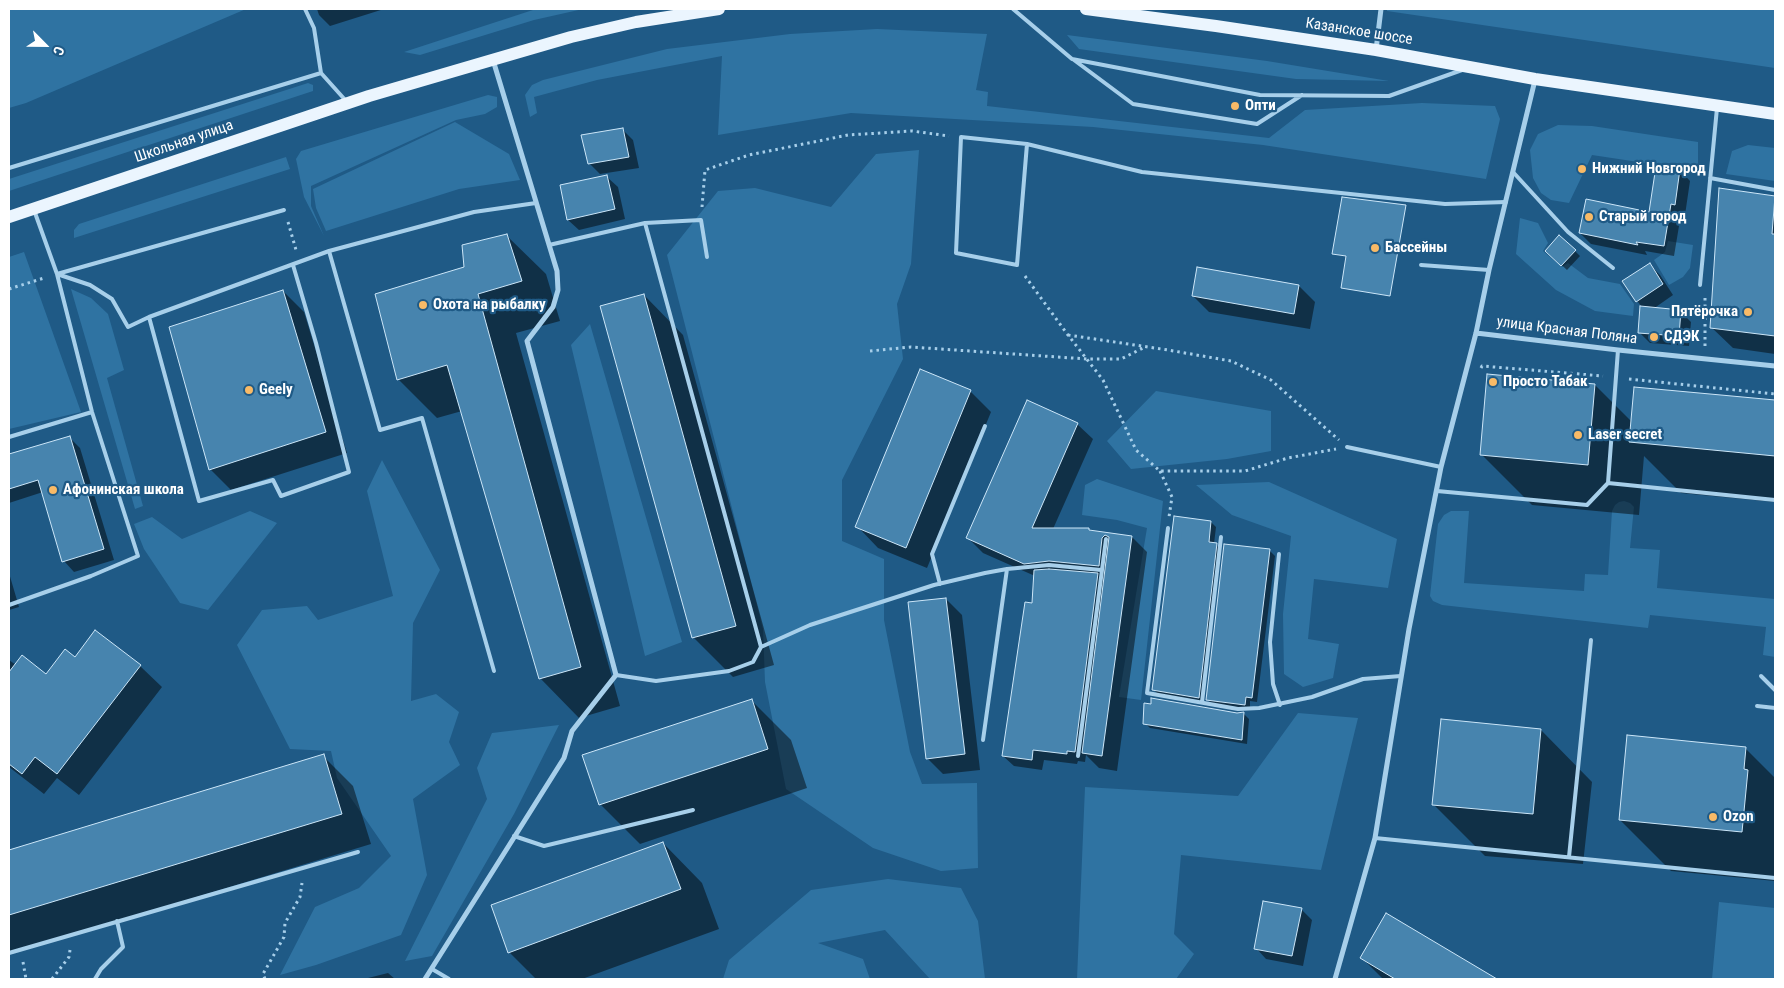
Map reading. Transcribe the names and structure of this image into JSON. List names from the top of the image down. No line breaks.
{"streets":{"main road":["Казанское шоссе","Школьная улица"],"street":["улица Красная Поляна"]},"places":["Опти","Нижний Новгород","Старый город","Бассейны","Охота на рыбалку","Пятёрочка","СДЭК","Просто Табак","Geely","Laser secret","Афонинская школа","Ozon"],"north":"bottom right"}
